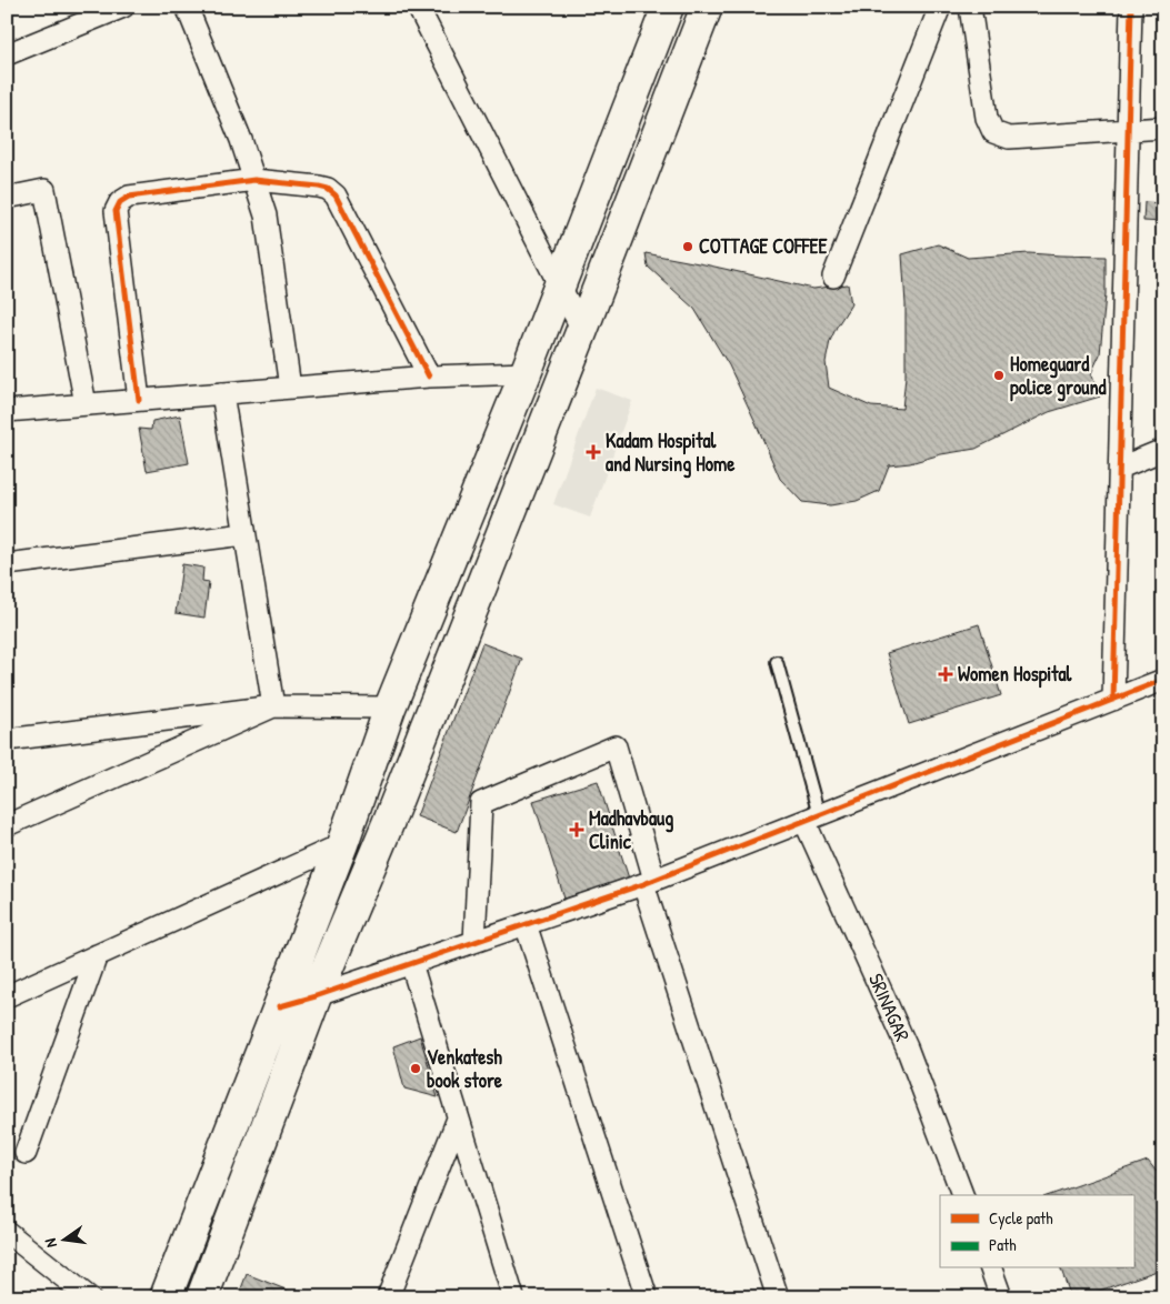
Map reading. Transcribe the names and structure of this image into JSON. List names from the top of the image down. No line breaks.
{"streets":{"street":["SRINAGAR"]},"places":{"other":["COTTAGE COFFEE","Homeguard police ground","Venkatesh book store"],"health":["Kadam Hospital and Nursing Home","Women Hospital","Madhavbaug Clinic"]},"legend":["Cycle path","Path"],"north":"left"}
